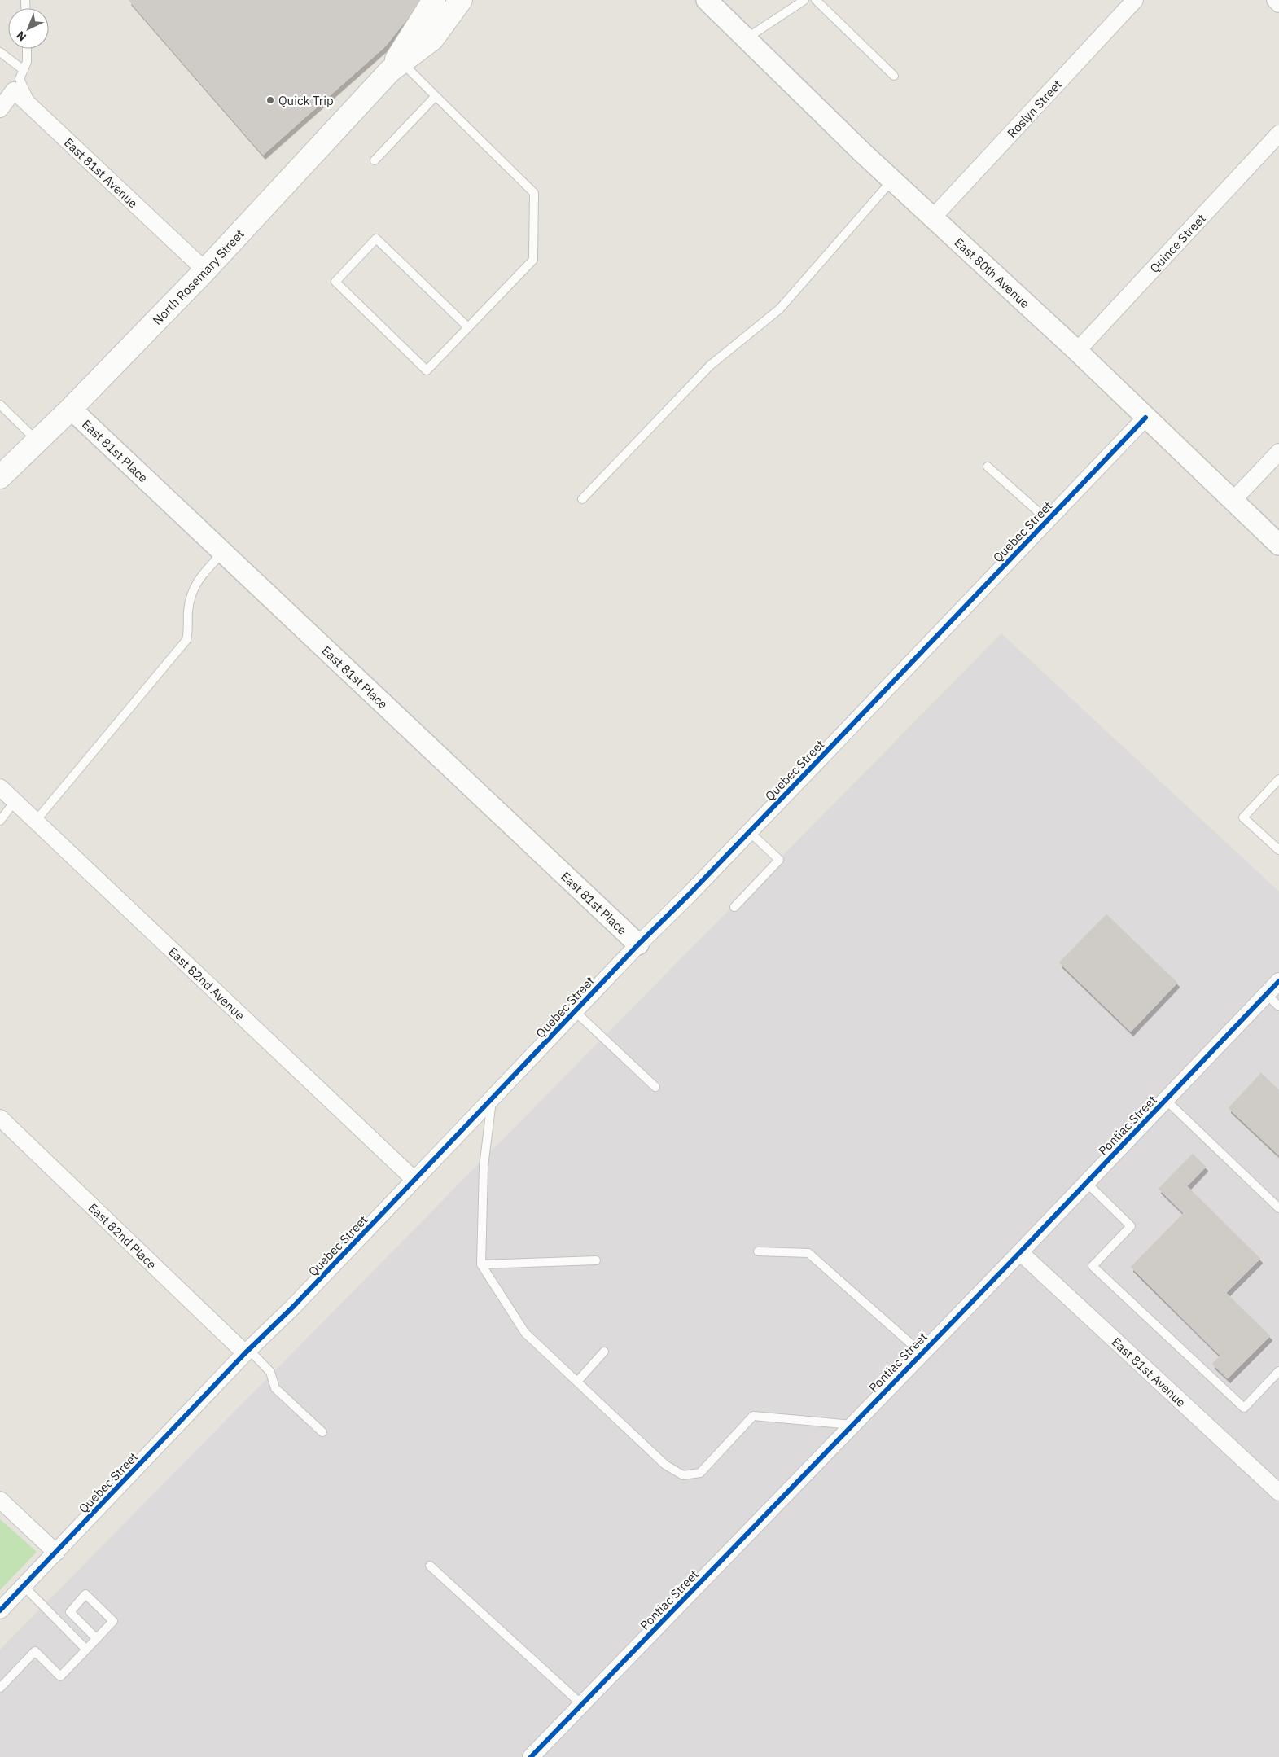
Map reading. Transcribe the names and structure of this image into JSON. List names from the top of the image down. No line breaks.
{"streets":{"main road":["North Rosemary Street"],"street":["Roslyn Street","East 81st Avenue","Quince Street","East 80th Avenue","East 81st Place","Quebec Street","East 82nd Avenue","Pontiac Street","East 82nd Place"]},"crossings":[["Roslyn Street","East 80th Avenue"],["East 81st Avenue","North Rosemary Street"],["East 81st Avenue","Pontiac Street"],["Quince Street","East 80th Avenue"],["East 80th Avenue","Quebec Street"],["North Rosemary Street","East 81st Place"],["East 81st Place","Quebec Street"],["Quebec Street","East 82nd Avenue"],["Quebec Street","East 82nd Place"]],"places":["Quick Trip"],"north":"bottom left"}
